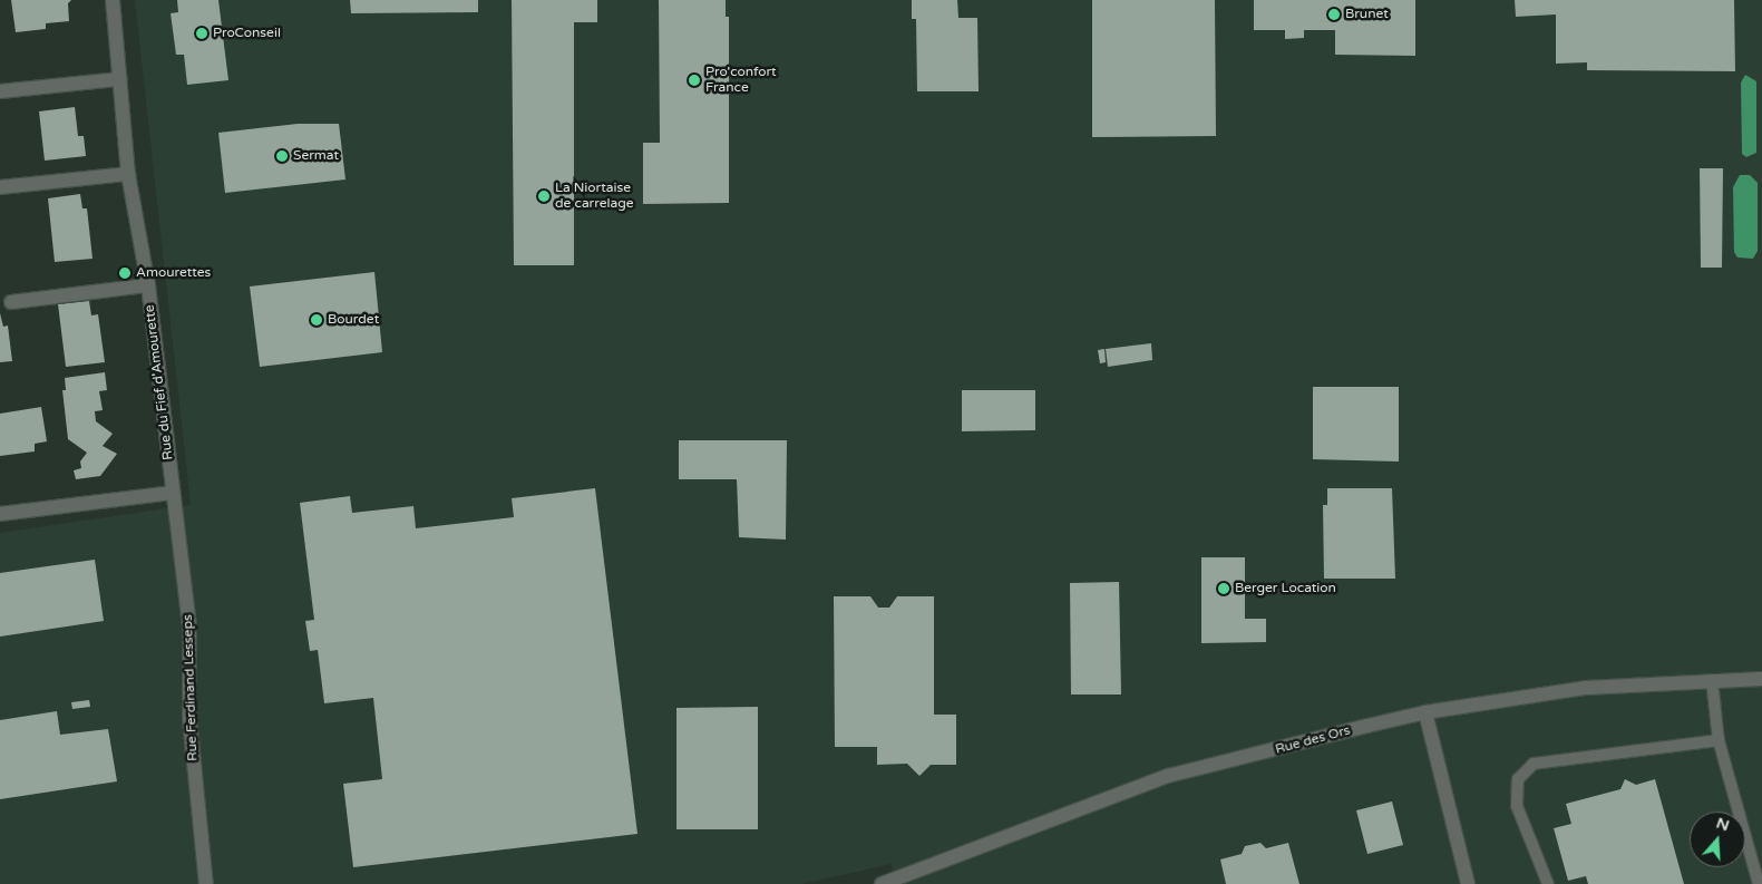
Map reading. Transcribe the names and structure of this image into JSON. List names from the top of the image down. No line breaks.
{"streets":{"street":["Rue du Fief d'Amourette","Rue Ferdinand Lesseps","Rue des Ors"]},"crossings":[["Rue du Fief d'Amourette","Rue Ferdinand Lesseps"]],"places":["Brunet","ProConseil","Pro'confort France","Sermat","La Niortaise de carrelage","Amourettes","Bourdet","Berger Location"],"north":"top"}
